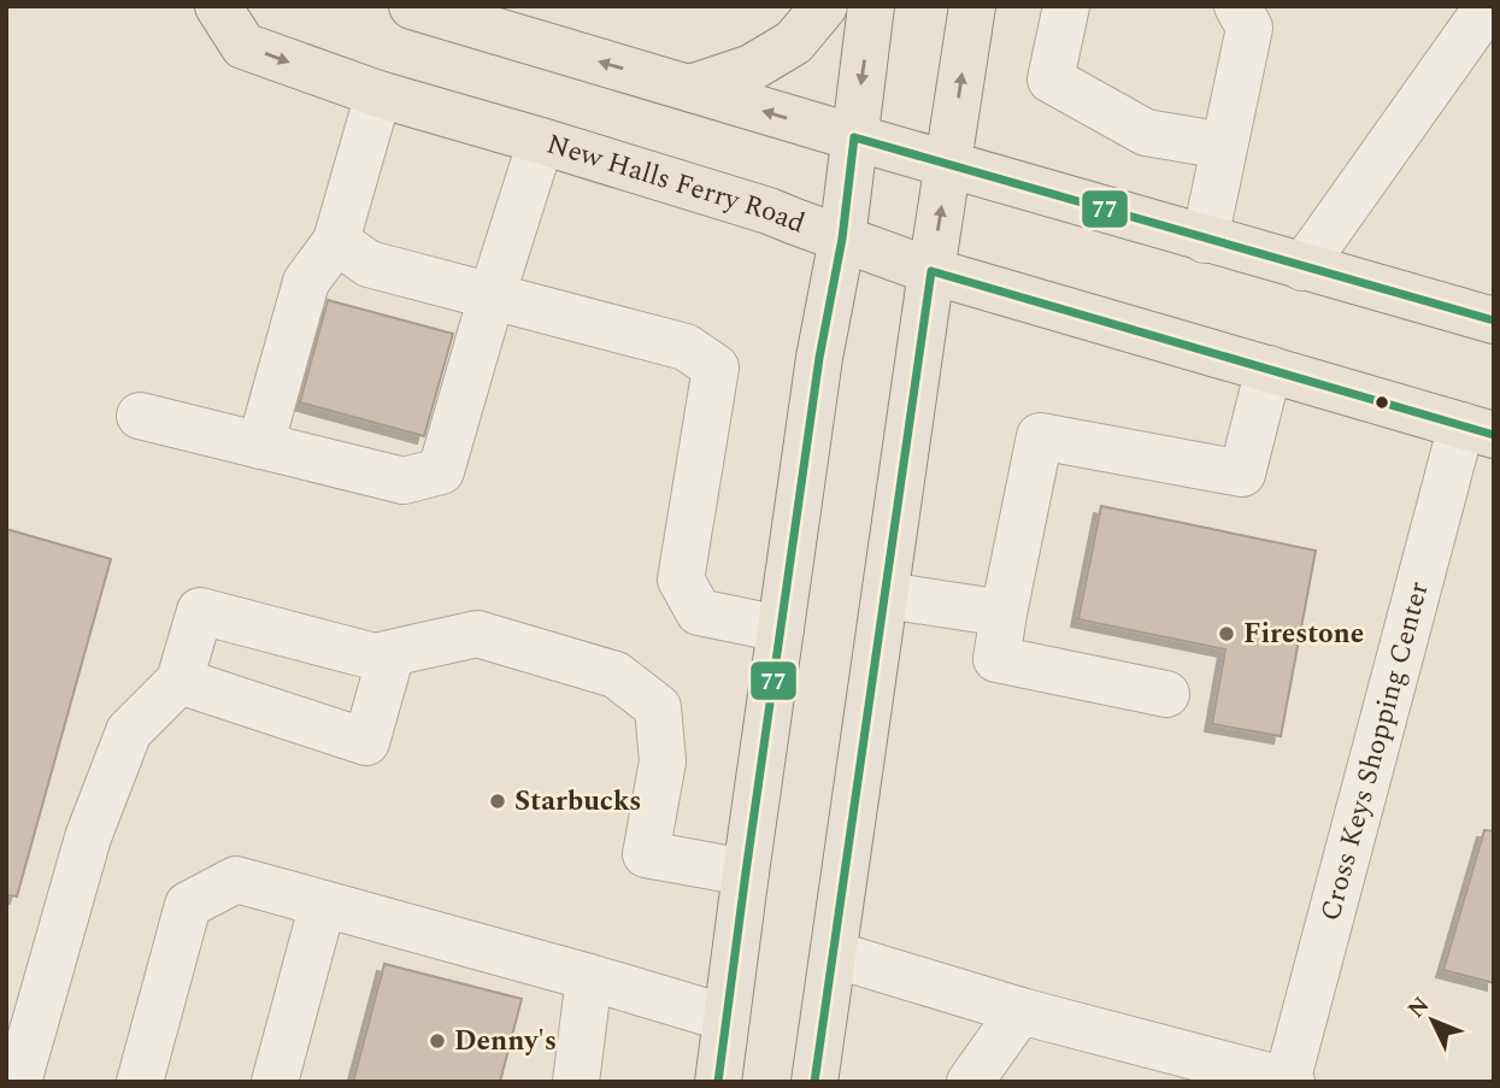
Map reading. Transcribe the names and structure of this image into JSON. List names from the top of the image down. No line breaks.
{"streets":{"main road":["New Halls Ferry Road"],"street":["Cross Keys Shopping Center"]},"crossings":[["New Halls Ferry Road","Cross Keys Shopping Center"]],"places":["Firestone","Starbucks","Denny's"],"lines":["transit line 77"],"north":"top left"}
